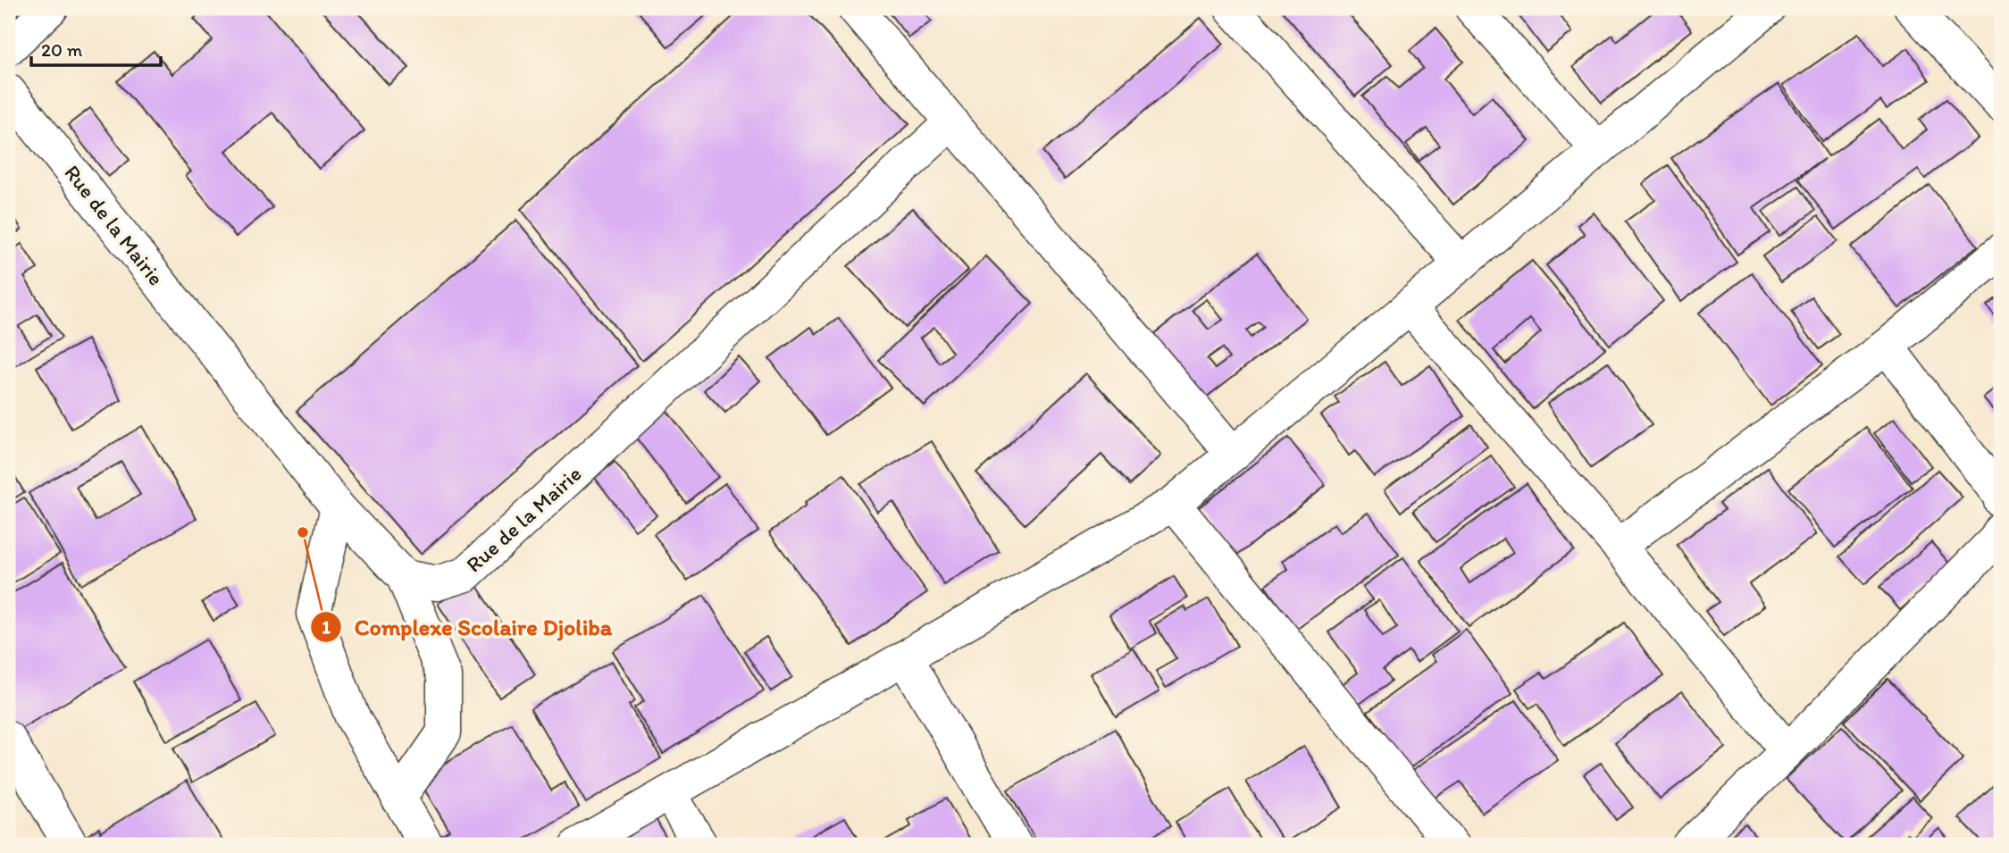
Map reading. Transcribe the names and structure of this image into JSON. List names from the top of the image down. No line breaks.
{"streets":{"street":["Rue de la Mairie"]},"places":["Complexe Scolaire Djoliba"],"scale_bar":"20 m"}
